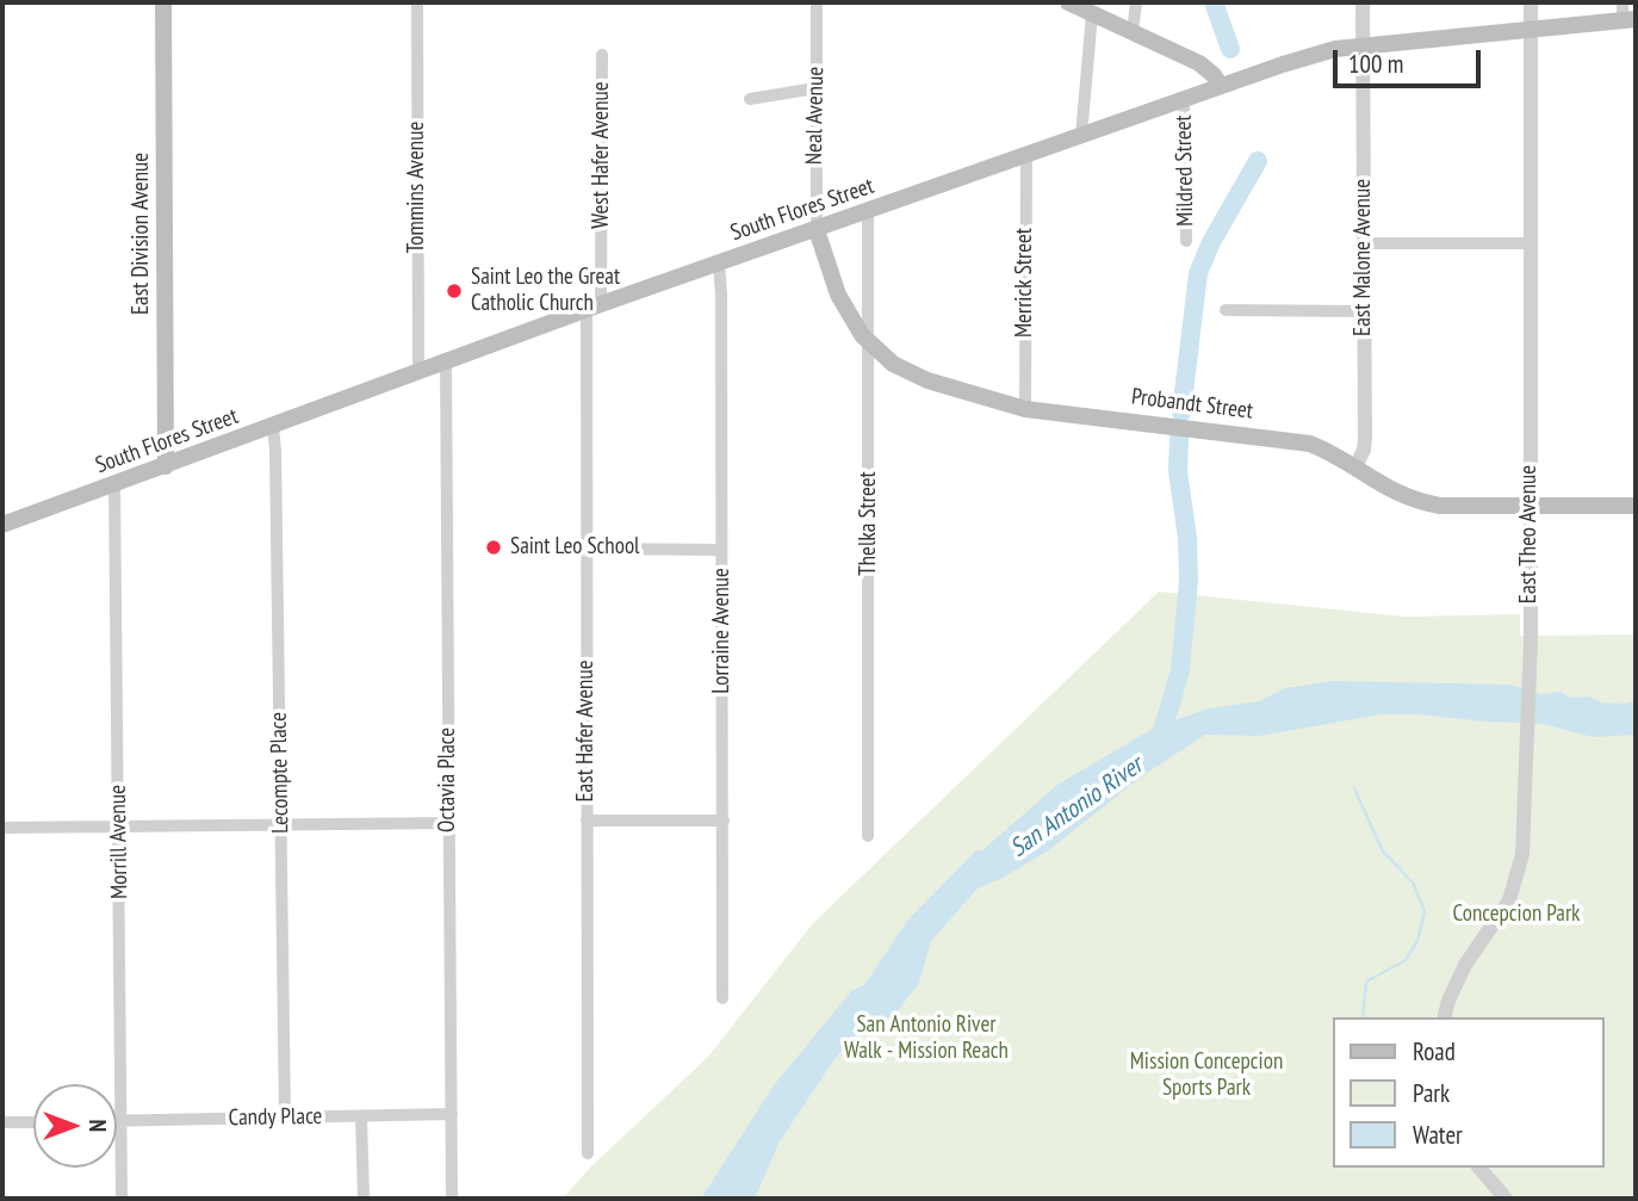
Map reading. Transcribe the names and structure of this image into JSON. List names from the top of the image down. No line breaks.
{"streets":{"main road":["South Flores Street","East Division Avenue","Probandt Street"],"street":["Neal Avenue","West Hafer Avenue","Mildred Street","Tommins Avenue","East Malone Avenue","Merrick Street","Thelka Street","East Theo Avenue","Lorraine Avenue","East Hafer Avenue","Lecompte Place","Octavia Place","Morrill Avenue","Candy Place"]},"crossings":[["Neal Avenue","South Flores Street"],["Neal Avenue","Probandt Street"],["West Hafer Avenue","South Flores Street"],["West Hafer Avenue","East Hafer Avenue"],["Mildred Street","South Flores Street"],["Tommins Avenue","South Flores Street"],["South Flores Street","East Division Avenue"],["South Flores Street","East Malone Avenue"],["South Flores Street","Merrick Street"],["South Flores Street","Probandt Street"],["South Flores Street","Thelka Street"],["South Flores Street","East Theo Avenue"],["South Flores Street","Lorraine Avenue"],["South Flores Street","East Hafer Avenue"],["South Flores Street","Lecompte Place"],["South Flores Street","Octavia Place"],["South Flores Street","Morrill Avenue"],["East Malone Avenue","Probandt Street"],["Merrick Street","Probandt Street"],["Probandt Street","Thelka Street"],["Probandt Street","East Theo Avenue"],["Lecompte Place","Candy Place"],["Octavia Place","Candy Place"],["Morrill Avenue","Candy Place"]],"water":["San Antonio River"],"parks":["Concepcion Park","San Antonio River Walk - Mission Reach","Mission Concepcion Sports Park"],"places":["Saint Leo the Great Catholic Church","Saint Leo School"],"legend":["Road","Park","Water"],"scale_bar":"100 m","north":"right"}
